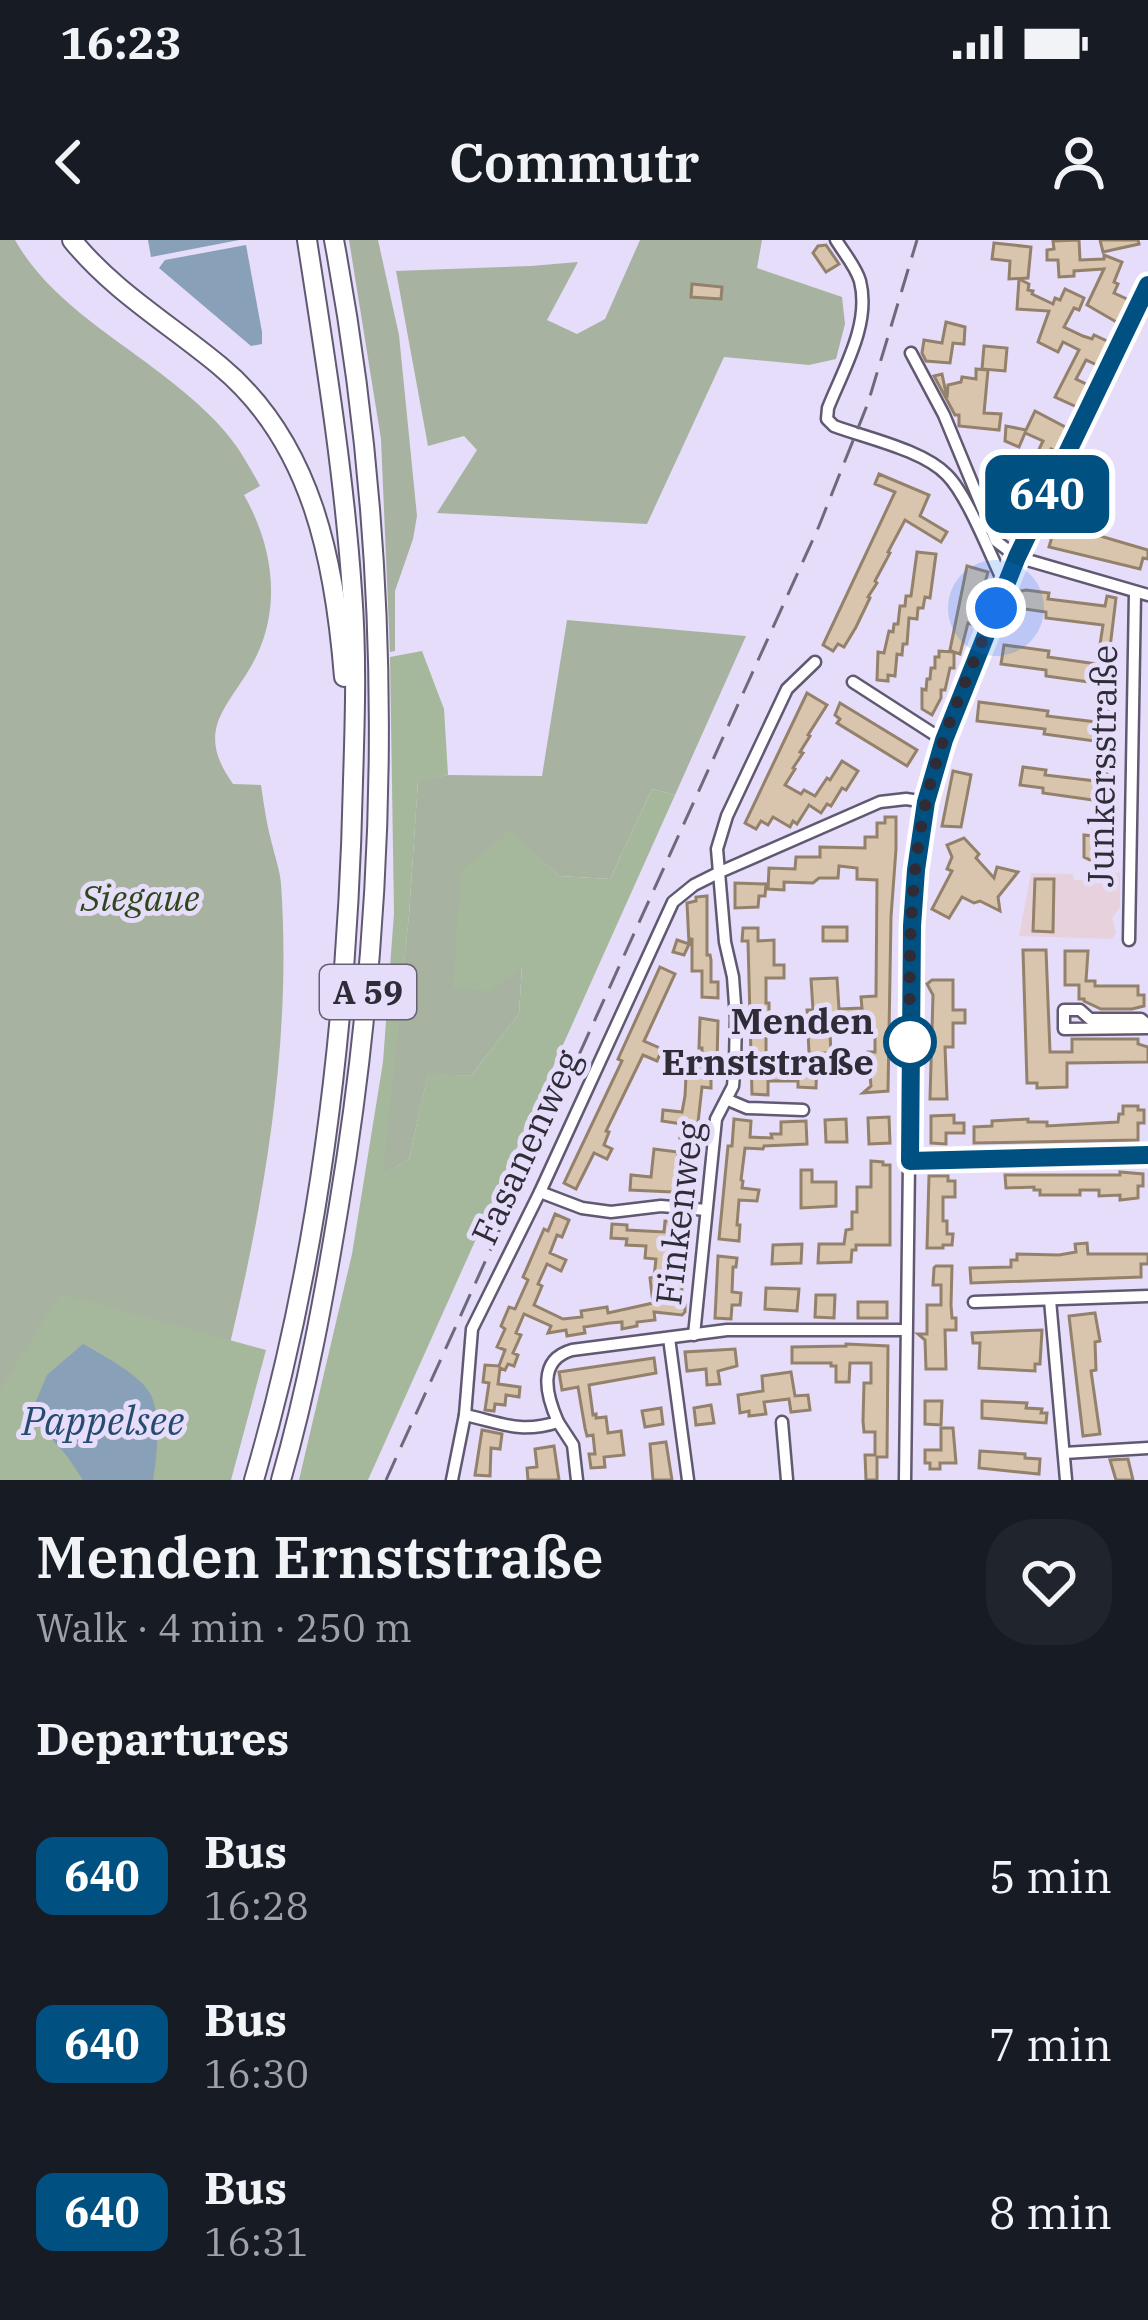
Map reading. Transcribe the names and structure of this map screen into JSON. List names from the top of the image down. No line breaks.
{"streets":{"highway":["A 59"],"street":["Junkersstraße","Fasanenweg","Finkenweg"]},"crossings":[["Fasanenweg","Finkenweg"]],"water":["Pappelsee"],"parks":["Siegaue"],"places":["Menden Ernststraße"],"lines":["bus line 640"],"page":{"status":"16:23","header":"Commutr","on_map":"640","heading":[["Menden Ernststraße","Walk · 4 min · 250 m"],"Departures"],"list":[{"mark":"640","name":"Bus","note":"16:28","value":"5 min"},{"mark":"640","name":"Bus","note":"16:30","value":"7 min"},{"mark":"640","name":"Bus","note":"16:31","value":"8 min"}]}}
